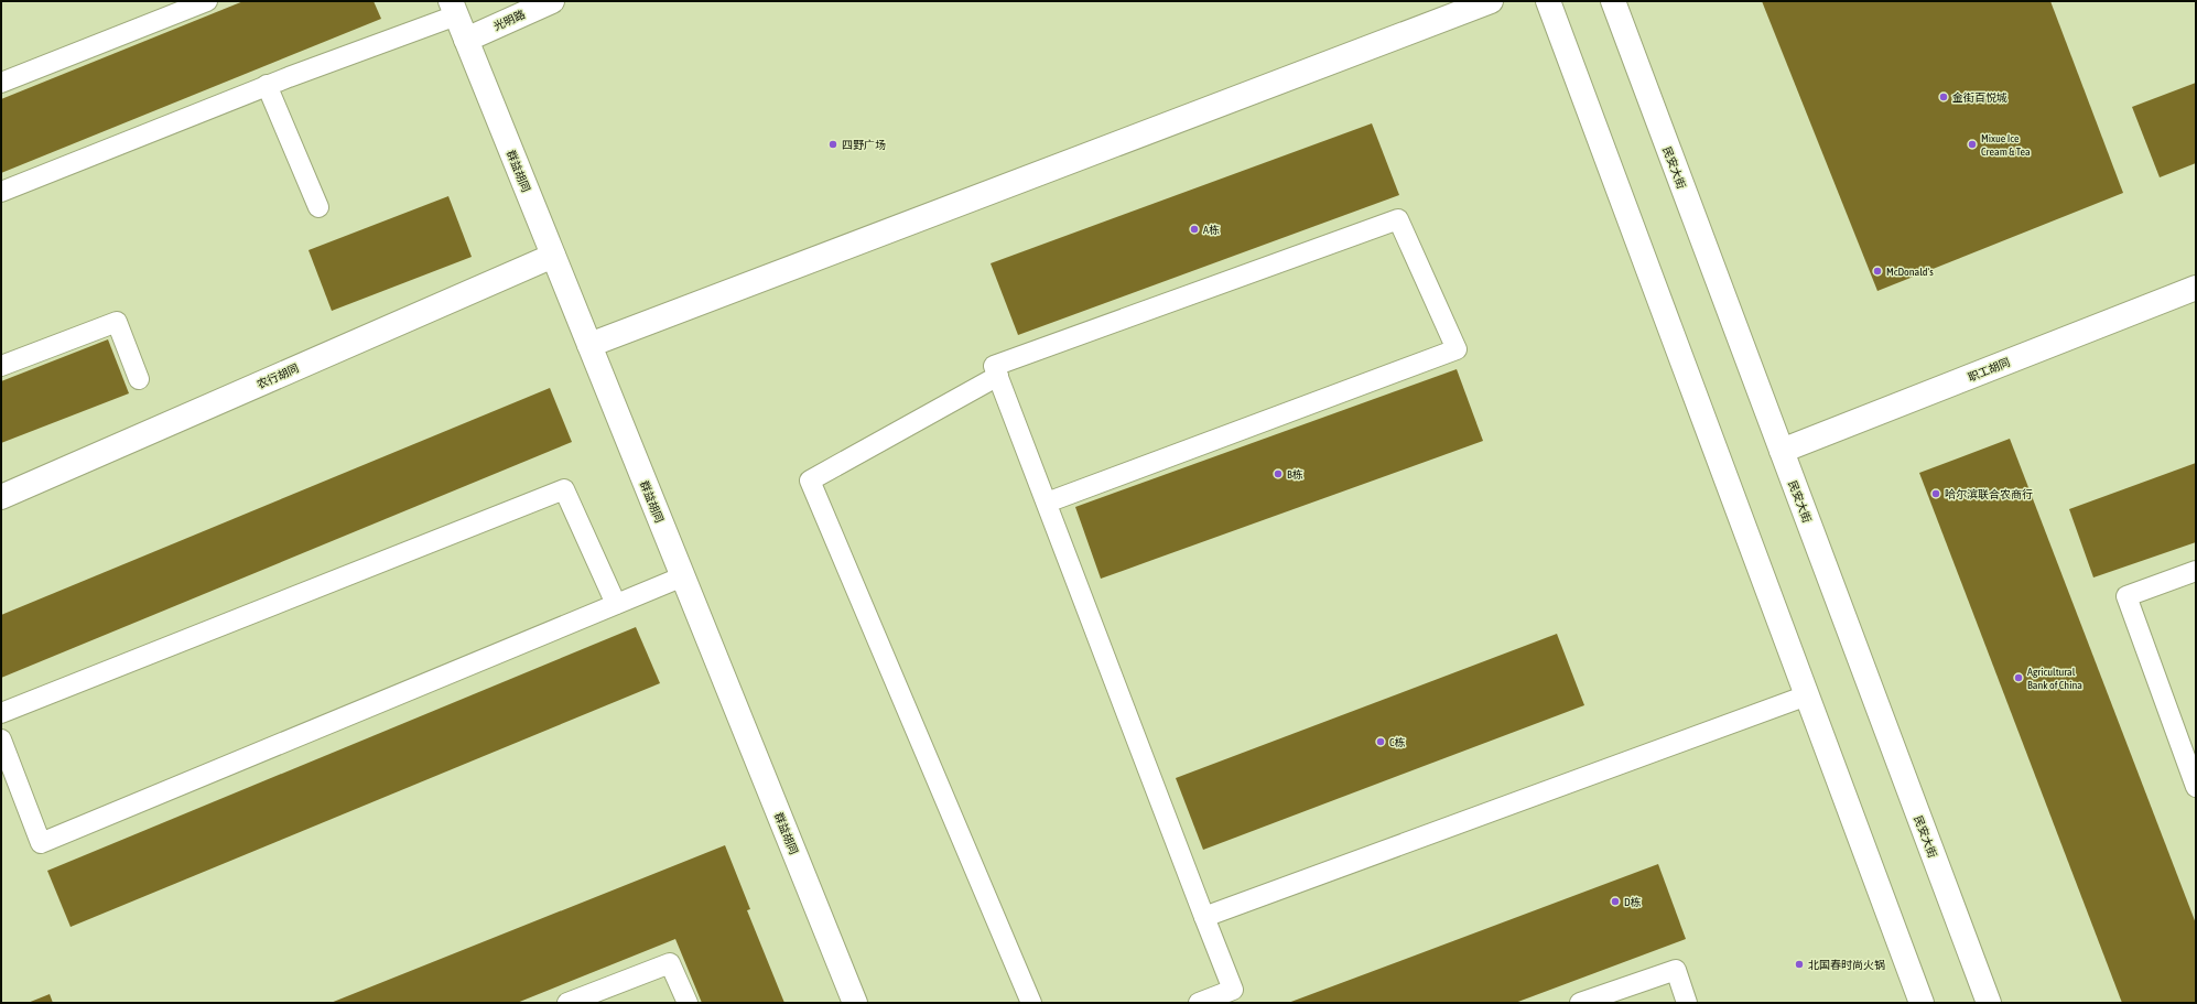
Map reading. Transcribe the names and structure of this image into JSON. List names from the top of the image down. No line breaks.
{"streets":{"street":["光明路","民安大街","群益胡同","职工胡同","农行胡同"]},"crossings":[["光明路","群益胡同"],["民安大街","职工胡同"],["群益胡同","农行胡同"]],"places":["金街百悦城","四野广场","Mixue Ice Cream & Tea","A栋","McDonald's","B栋","哈尔滨联合农商行","Agricultural Bank of China","C栋","D栋","北国春时尚火锅"]}
